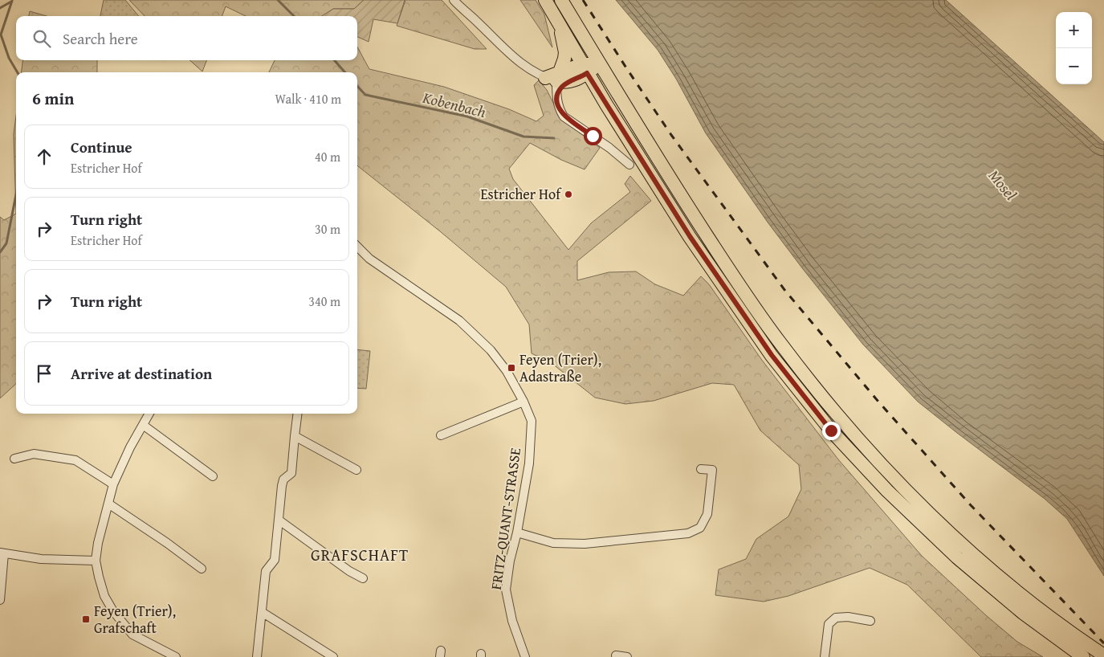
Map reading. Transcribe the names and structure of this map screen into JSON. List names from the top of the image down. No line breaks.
{"streets":{"street":["FRITZ-QUANT-STRASSE"]},"districts":["GRAFSCHAFT"],"water":["Kobenbach","Mosel"],"places":{"other":["Estricher Hof"],"transit":["Feyen (Trier), Adastraße","Feyen (Trier), Grafschaft"]},"page":{"map_buttons":["+","−"],"search":"Search here","heading":["6 min","Walk · 410 m"],"list":[["Continue","Estricher Hof","40 m"],["Turn right","Estricher Hof","30 m"],["Turn right","340 m"],"Arrive at destination"]}}
